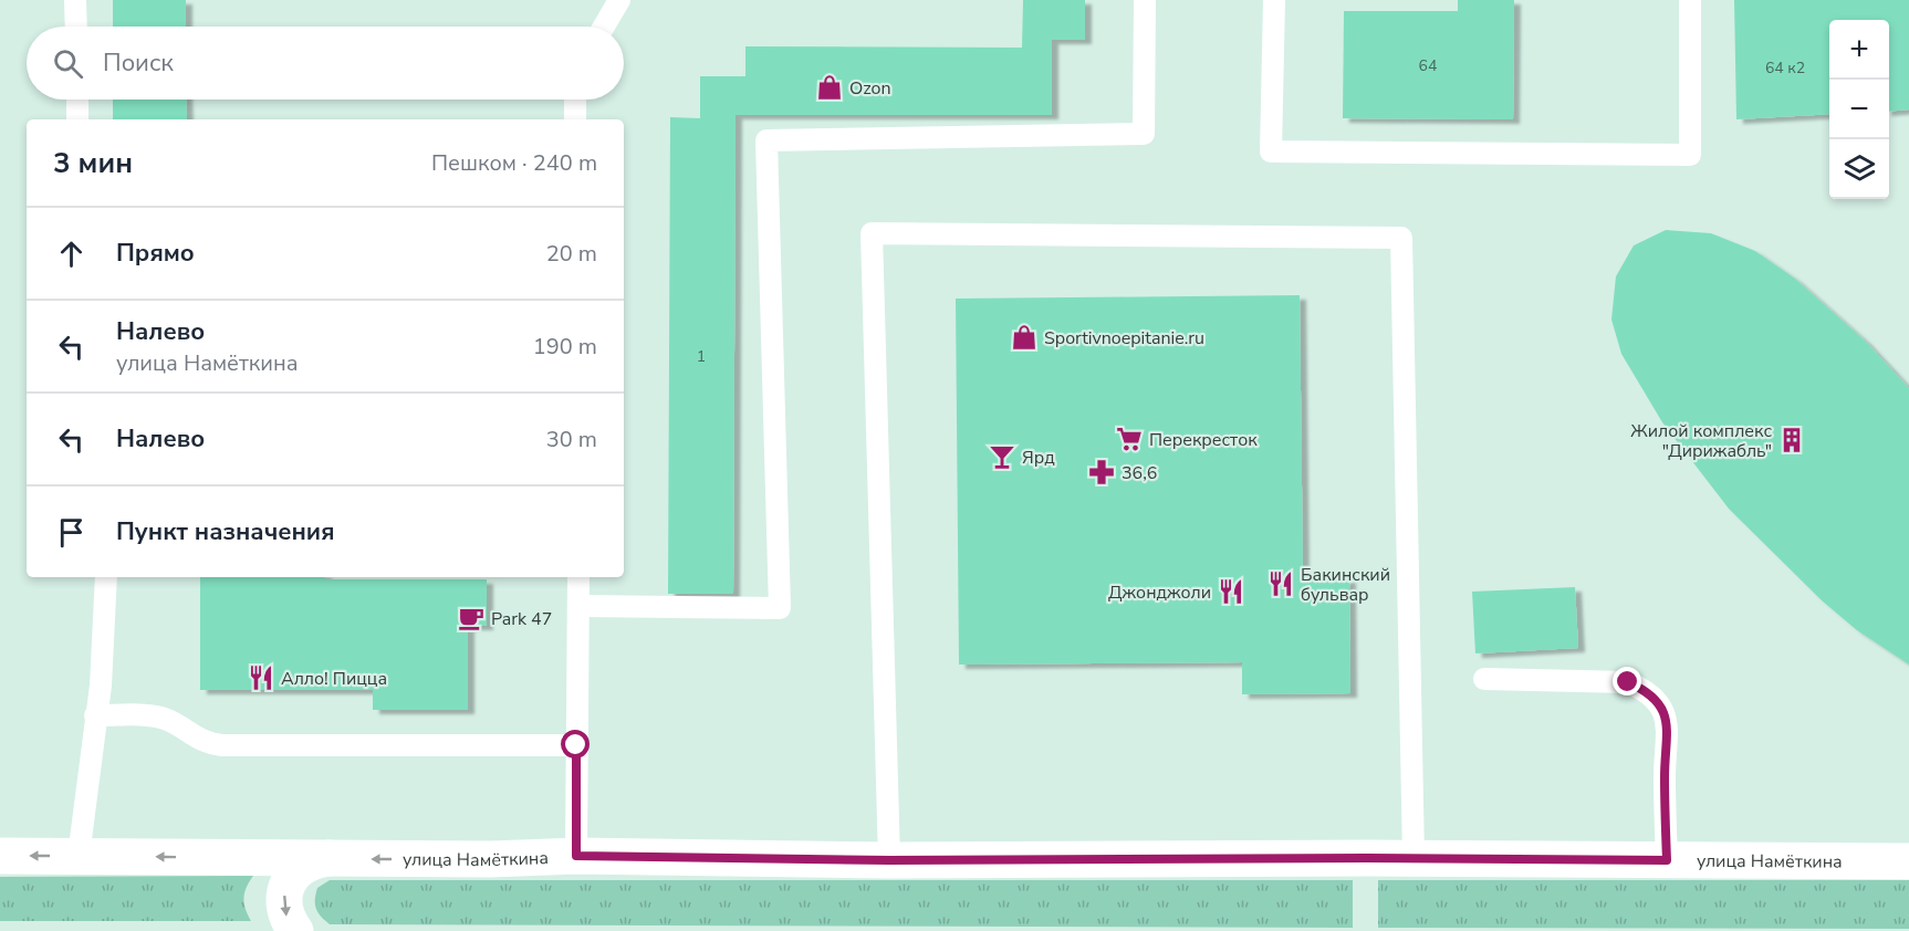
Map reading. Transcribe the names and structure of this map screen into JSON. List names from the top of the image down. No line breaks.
{"streets":{"street":["улица Намёткина"]},"places":{"shop":["Ozon","Sportivnoepitanie.ru"],"supermarket":["Перекресток"],"building":["Жилой комплекс \"Дирижабль\""],"bar":["Ярд"],"pharmacy":["36,6"],"restaurant":["Бакинский бульвар","Джонджоли","Алло! Пицца"],"cafe":["Park 47"]},"house_numbers":["64","64 к2","1"],"page":{"map_buttons":["+","−"],"search":"Поиск","heading":["3 мин","Пешком · 240 m"],"list":[["Прямо","20 m"],["Налево","улица Намёткина","190 m"],["Налево","30 m"],"Пункт назначения"]}}
